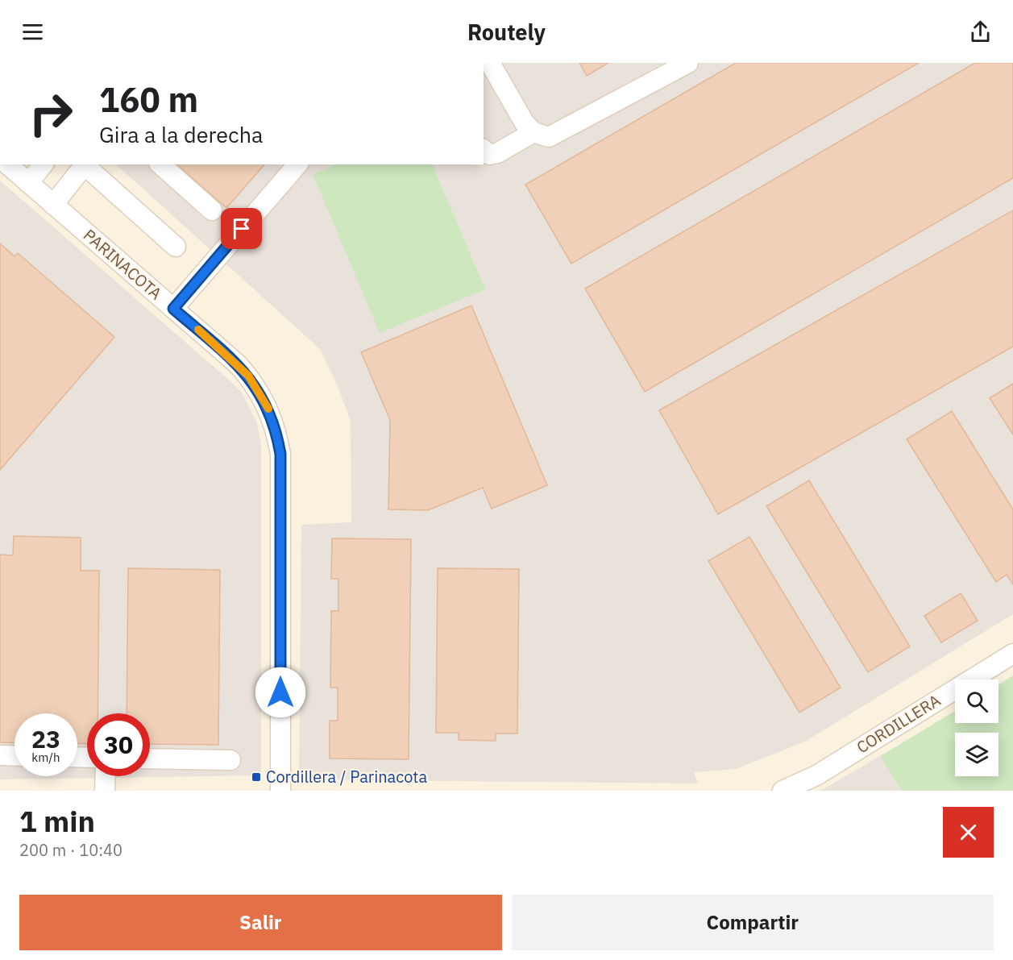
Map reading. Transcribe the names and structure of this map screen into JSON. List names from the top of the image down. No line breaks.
{"streets":{"street":["PARINACOTA","CORDILLERA"]},"places":{"transit":["Cordillera / Parinacota"]},"page":{"header":"Routely","turn":["160 m","Gira a la derecha"],"speed":"23 km/h","limit":"30","heading":["1 min","200 m · 10:40"],"buttons":["Salir","Compartir"]}}
